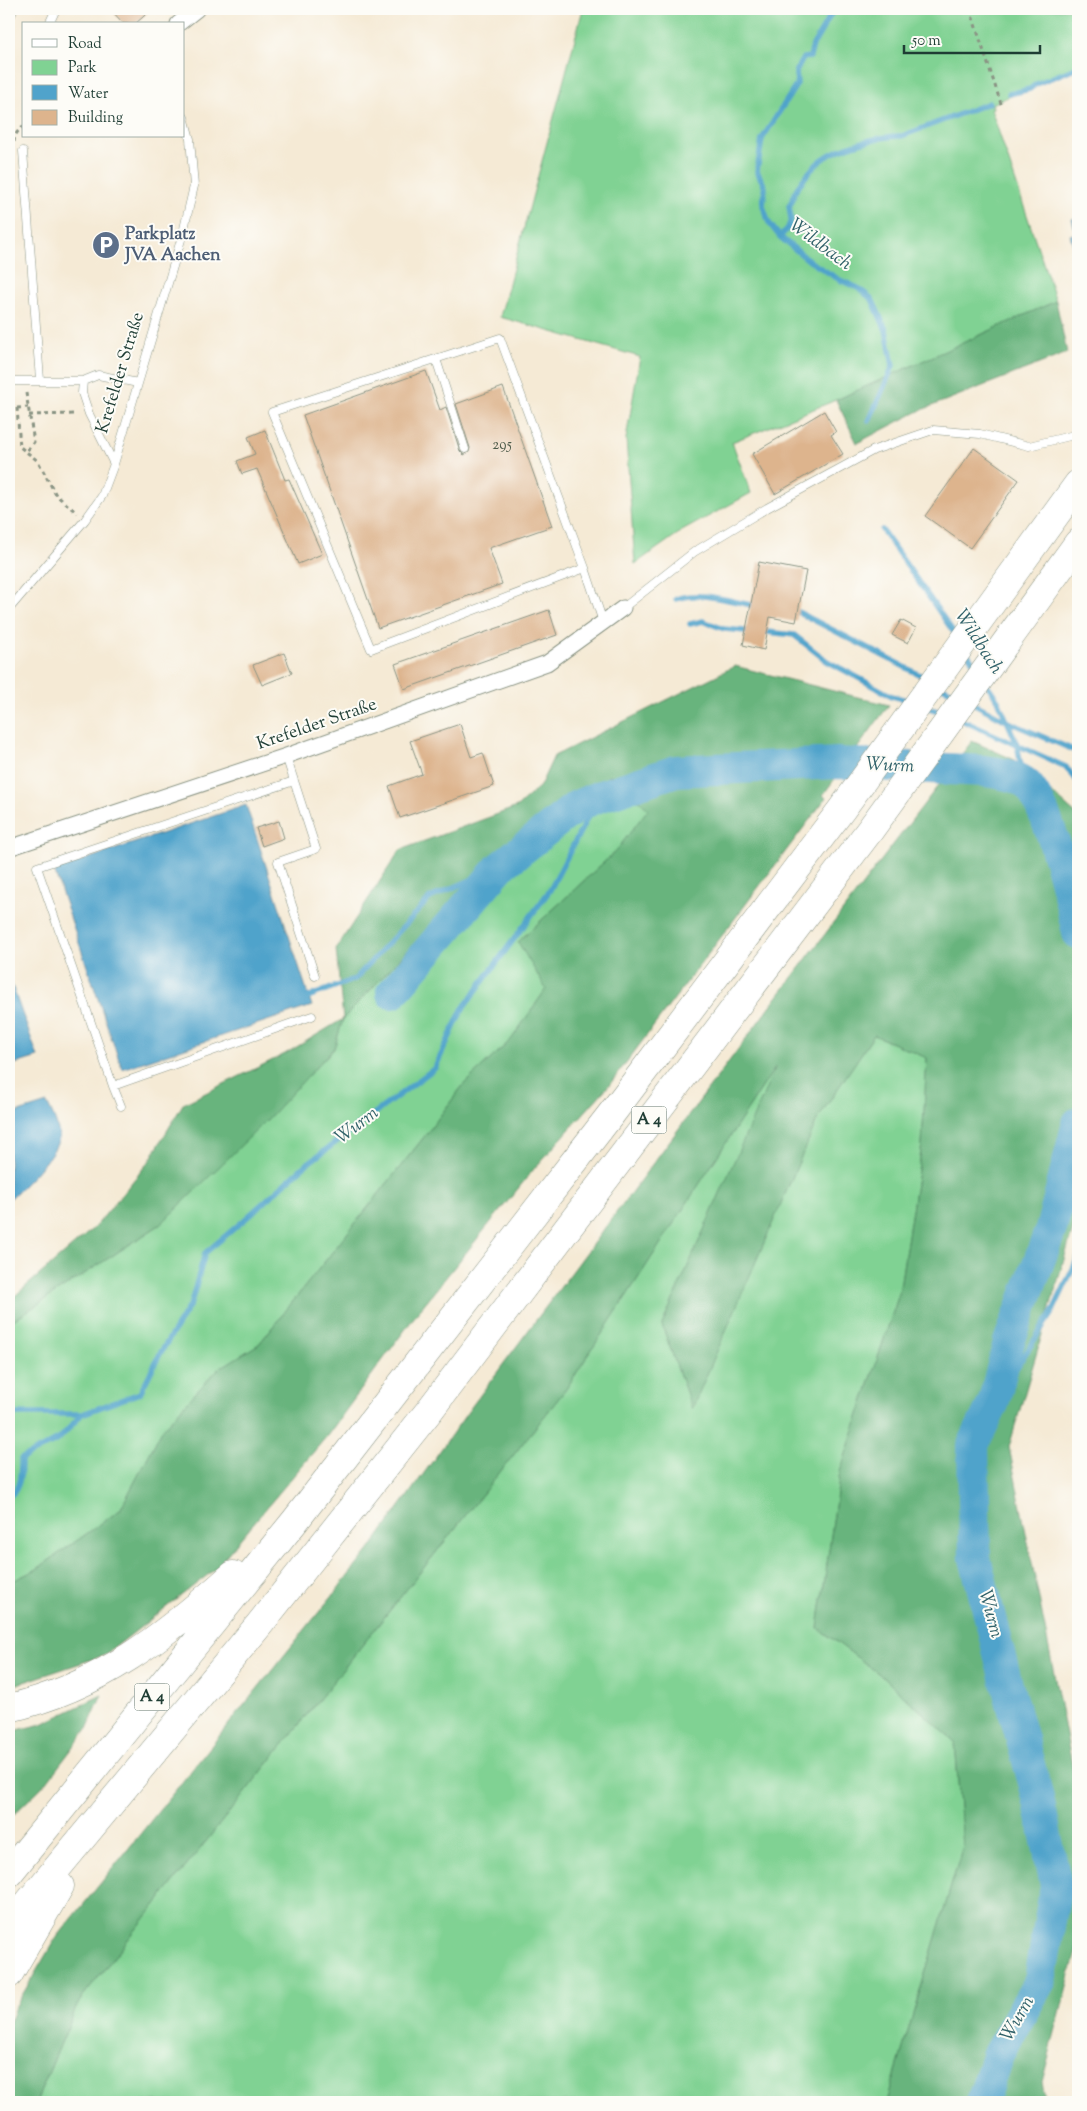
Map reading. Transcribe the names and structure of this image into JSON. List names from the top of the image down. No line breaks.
{"streets":{"highway":["A 4"],"street":["Krefelder Straße"]},"water":["Wildbach","Wurm"],"places":{"parking":["Parkplatz JVA Aachen"]},"house_numbers":["295"],"legend":["Road","Park","Water","Building"],"scale_bar":"50 m"}
